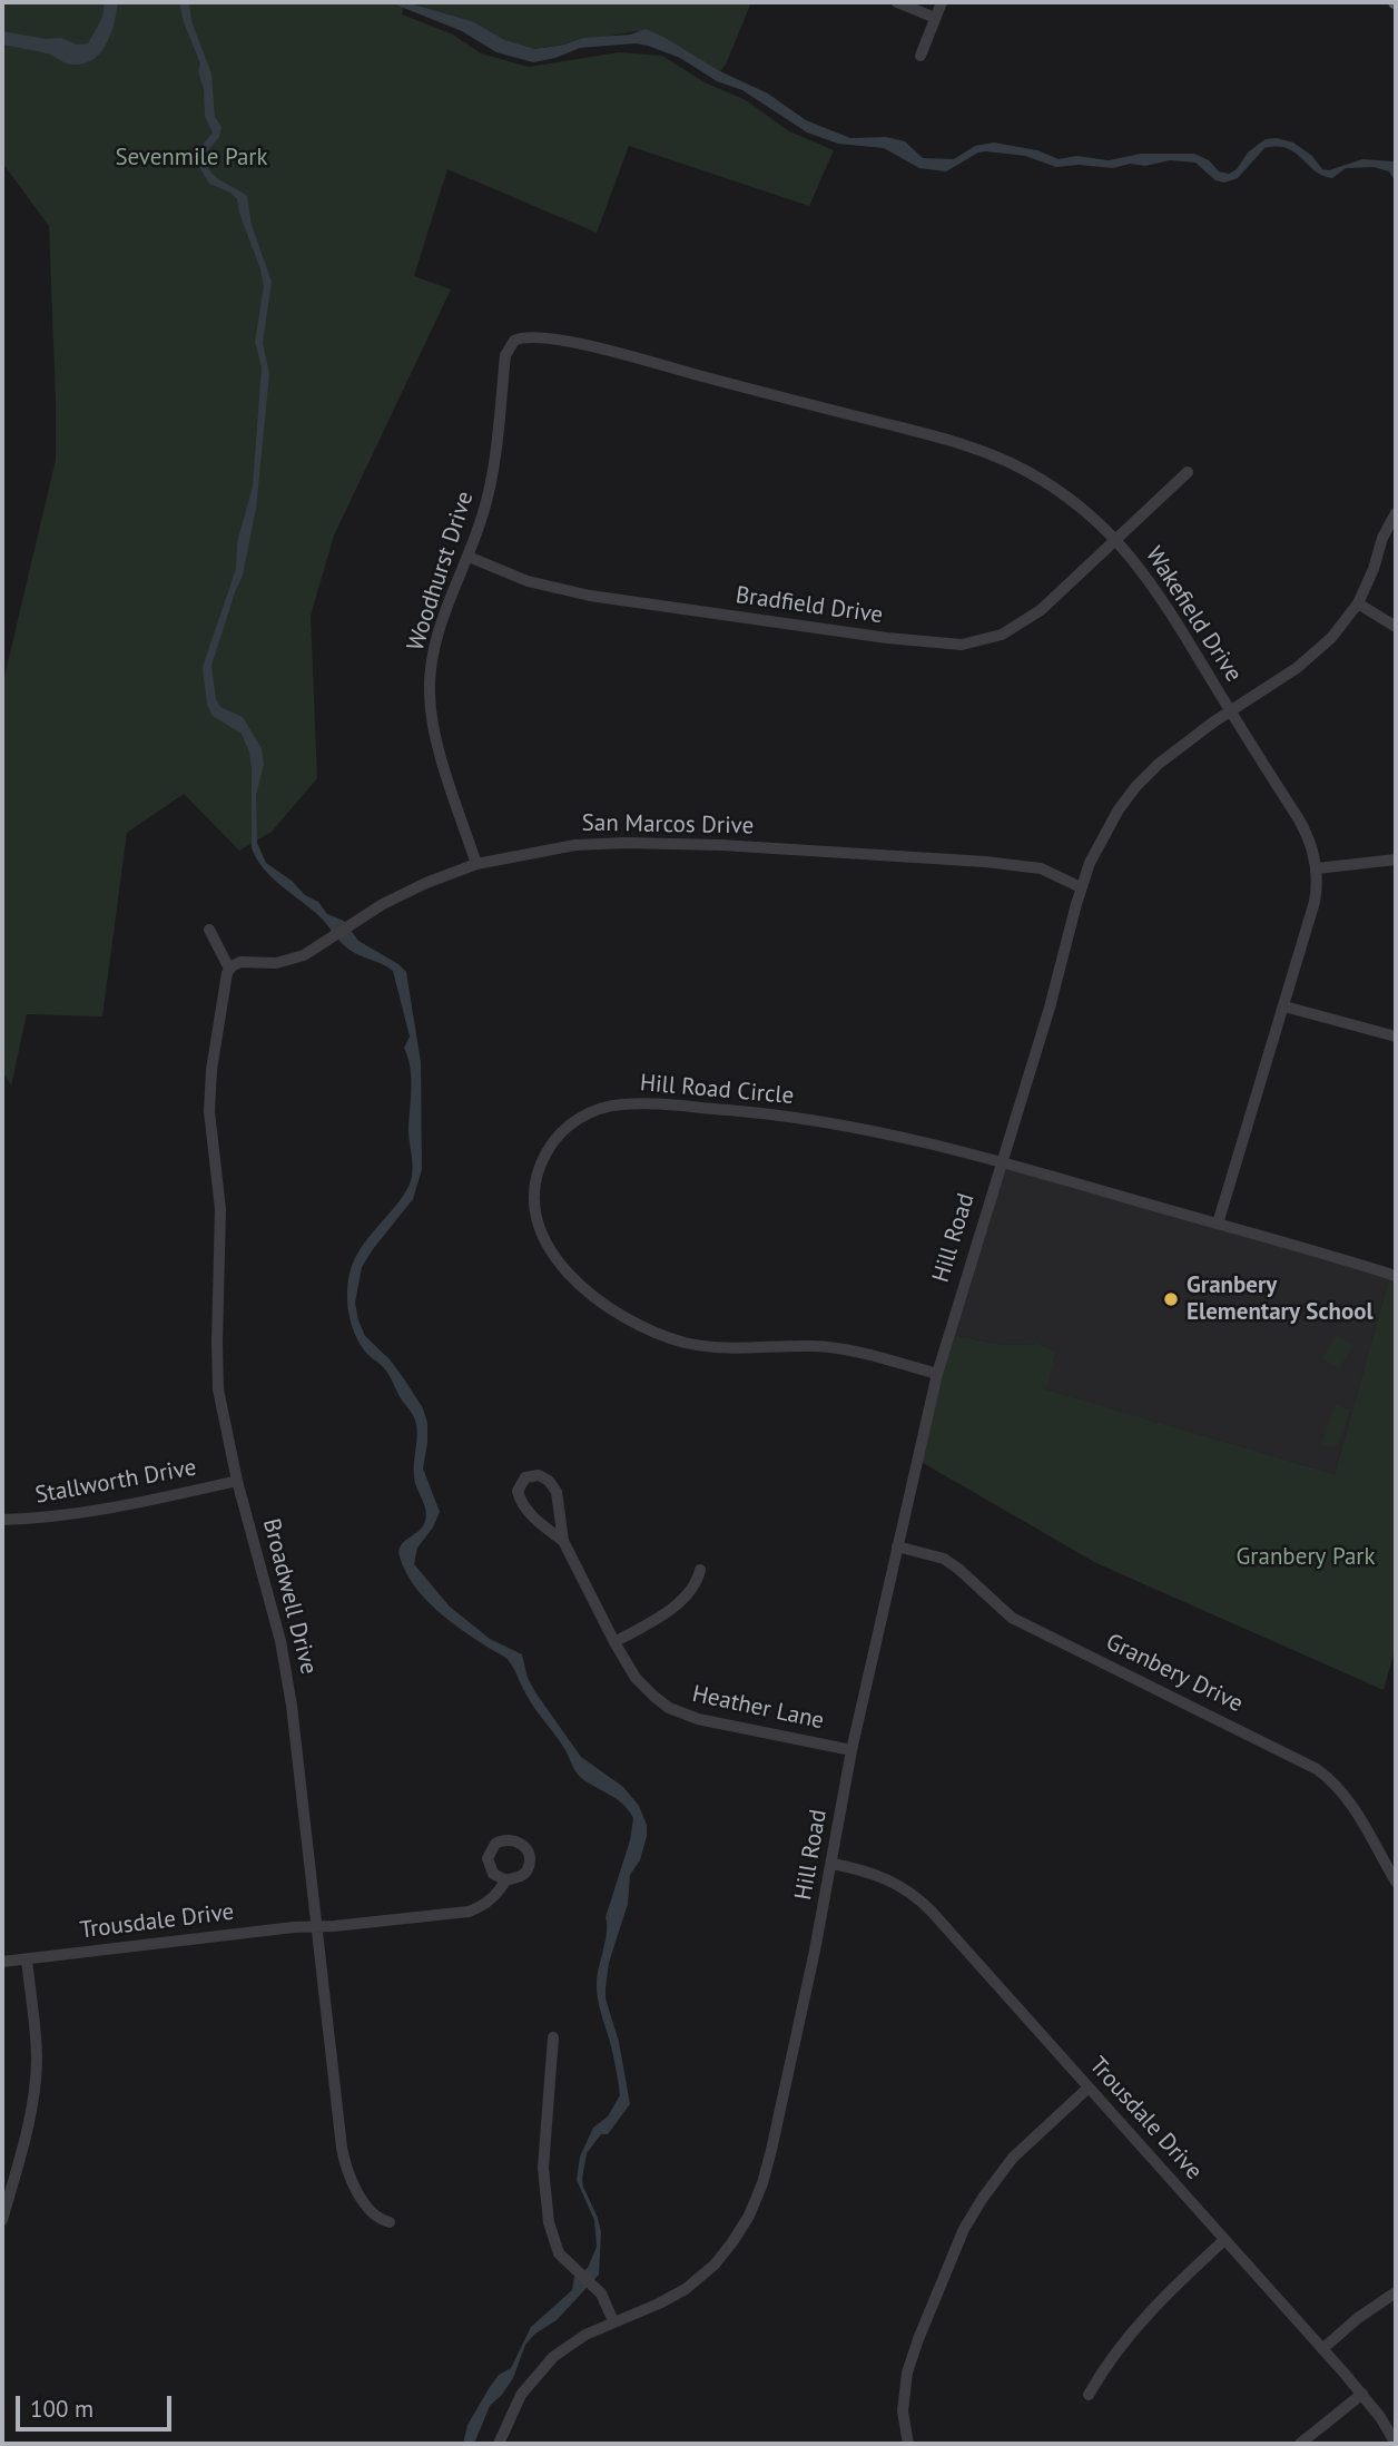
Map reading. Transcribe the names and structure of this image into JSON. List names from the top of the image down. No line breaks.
{"streets":{"street":["Woodhurst Drive","Bradfield Drive","Wakefield Drive","San Marcos Drive","Hill Road Circle","Hill Road","Stallworth Drive","Broadwell Drive","Granbery Drive","Heather Lane","Trousdale Drive"]},"crossings":[["Woodhurst Drive","Bradfield Drive"],["Woodhurst Drive","Wakefield Drive"],["Woodhurst Drive","San Marcos Drive"],["Bradfield Drive","Wakefield Drive"],["Wakefield Drive","Hill Road"],["San Marcos Drive","Hill Road"],["San Marcos Drive","Broadwell Drive"],["Hill Road Circle","Hill Road"],["Hill Road","Granbery Drive"],["Hill Road","Heather Lane"],["Hill Road","Trousdale Drive"],["Stallworth Drive","Broadwell Drive"],["Broadwell Drive","Trousdale Drive"]],"parks":["Sevenmile Park","Granbery Park"],"places":["Granbery Elementary School"],"scale_bar":"100 m"}
